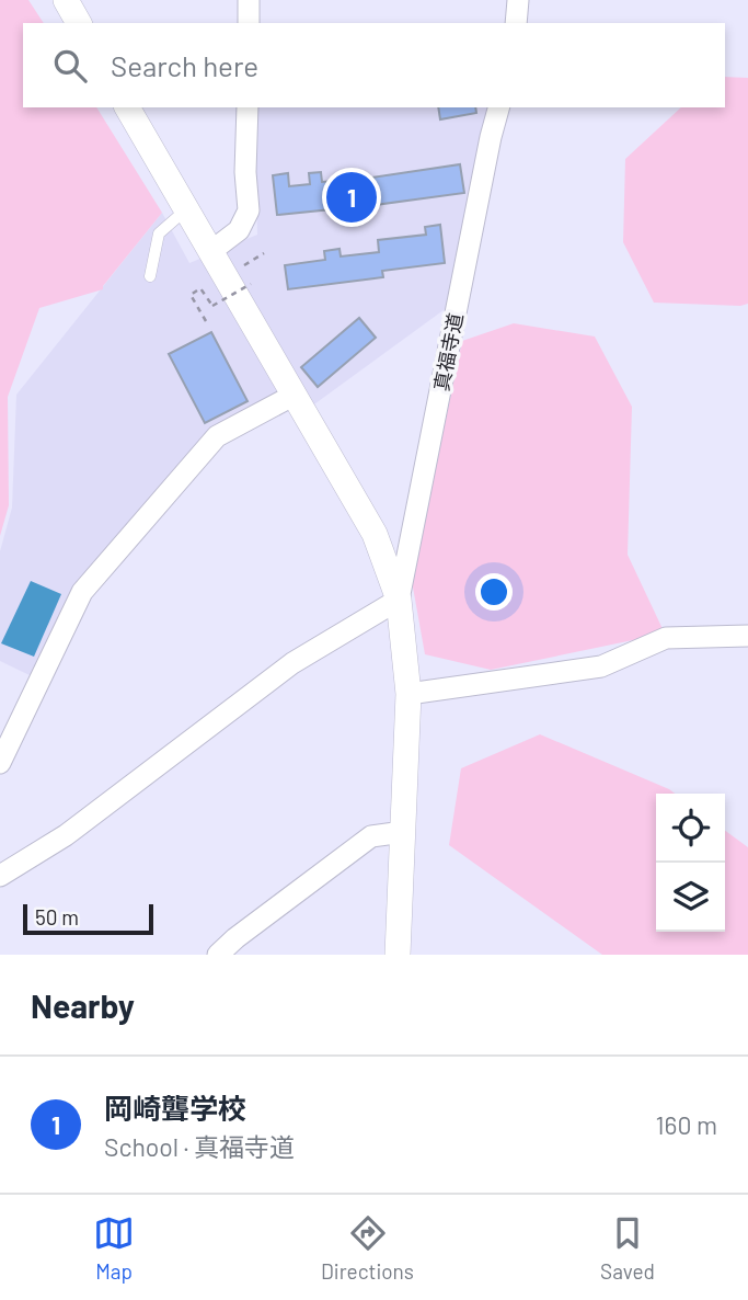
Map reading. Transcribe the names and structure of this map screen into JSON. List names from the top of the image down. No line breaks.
{"streets":{"street":["真福寺道"]},"scale_bar":"50 m","page":{"search":"Search here","pins":"1","scale":"50 m","heading":"Nearby","list":[{"mark":"1","name":"岡崎聾学校","note":"School · 真福寺道","value":"160 m"}],"nav":["Map","Directions","Saved"]}}
